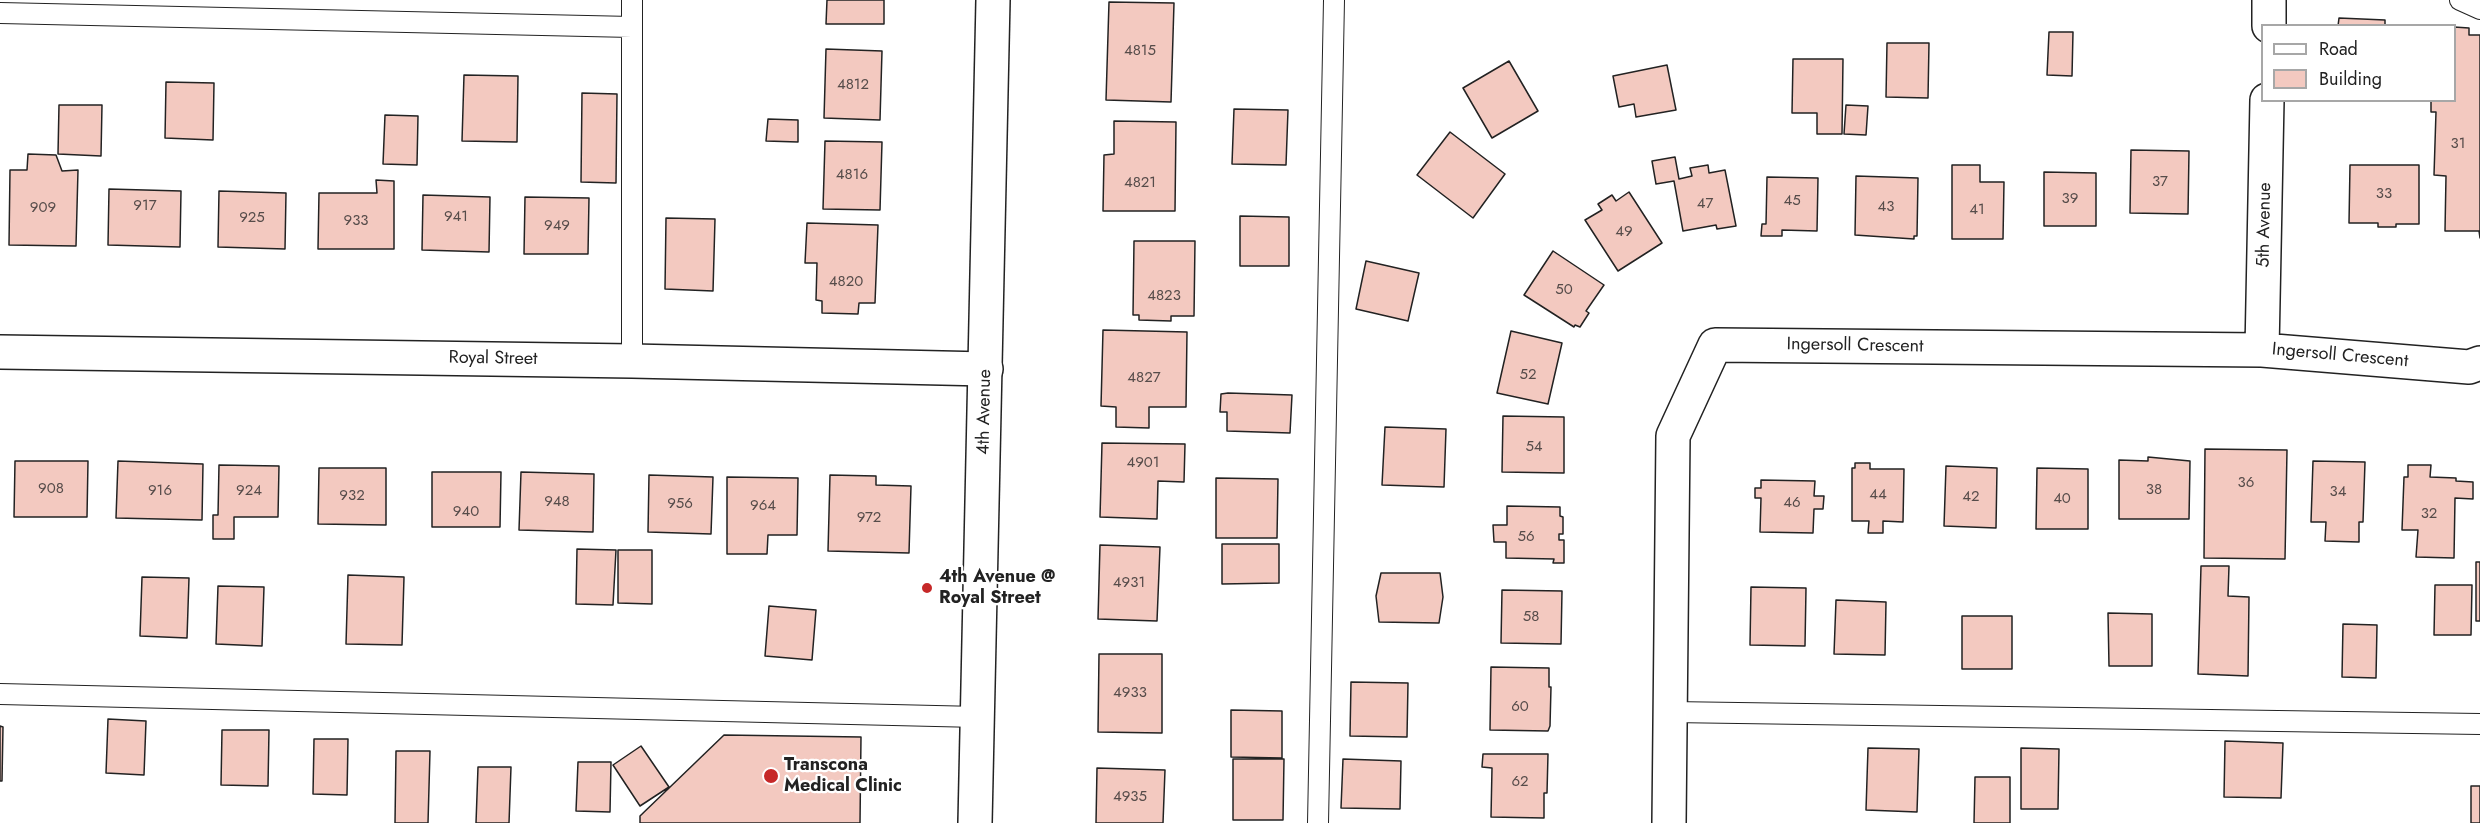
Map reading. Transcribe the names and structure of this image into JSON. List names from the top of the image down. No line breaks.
{"streets":{"street":["5th Avenue","Ingersoll Crescent","Royal Street","4th Avenue"]},"crossings":[["5th Avenue","Ingersoll Crescent"],["Royal Street","4th Avenue"]],"places":["4th Avenue @ Royal Street","Transcona Medical Clinic"],"house_numbers":["4815","4812","31","4816","37","4821","33","39","45","47","917","43","909","41","941","925","933","949","49","4820","50","4823","52","4827","54","4901","36","908","38","916","924","34","44","932","42","40","948","46","956","964","940","32","972","56","4931","58","4933","60","62","4935"],"legend":["Road","Building"]}
